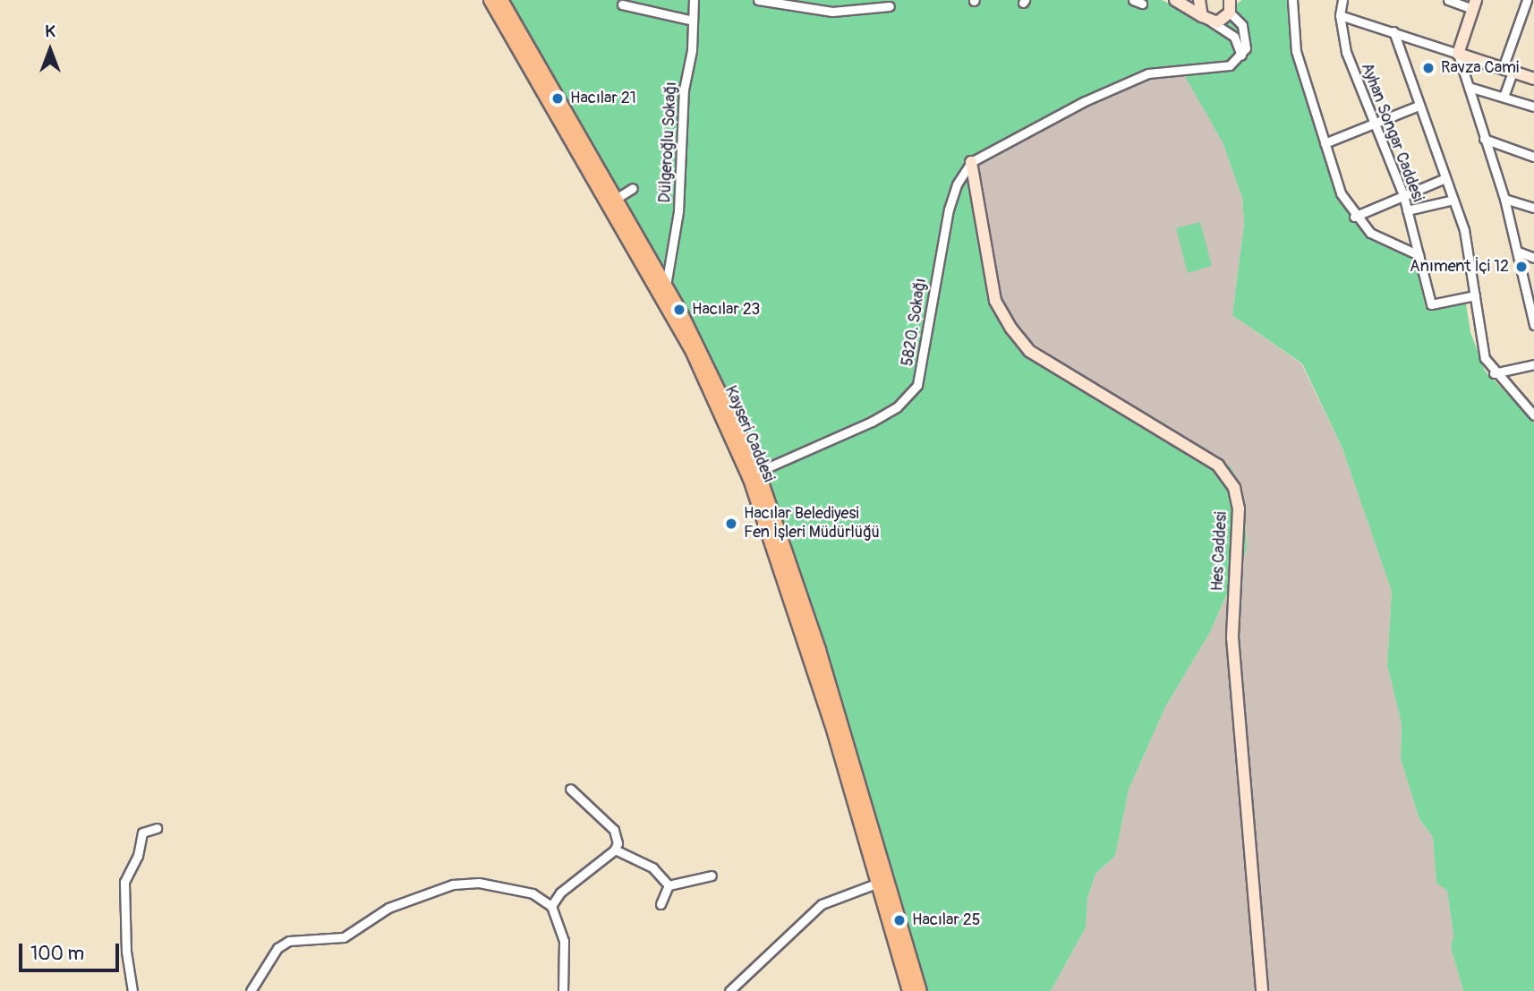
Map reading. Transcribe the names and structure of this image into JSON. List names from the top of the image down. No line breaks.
{"streets":{"main road":["Kayseri Caddesi"],"street":["Ayhan Songar Caddesi","Dülgeroğlu Sokağı","5820. Sokağı","Hes Caddesi"]},"crossings":[["Dülgeroğlu Sokağı","Kayseri Caddesi"],["5820. Sokağı","Kayseri Caddesi"],["5820. Sokağı","Hes Caddesi"]],"places":["Ravza Cami","Hacılar 21","Anıment İçi 12","Hacılar 23","Hacılar Belediyesi Fen İşleri Müdürlüğü","Hacılar 25"],"scale_bar":"100 m","north":"top"}
